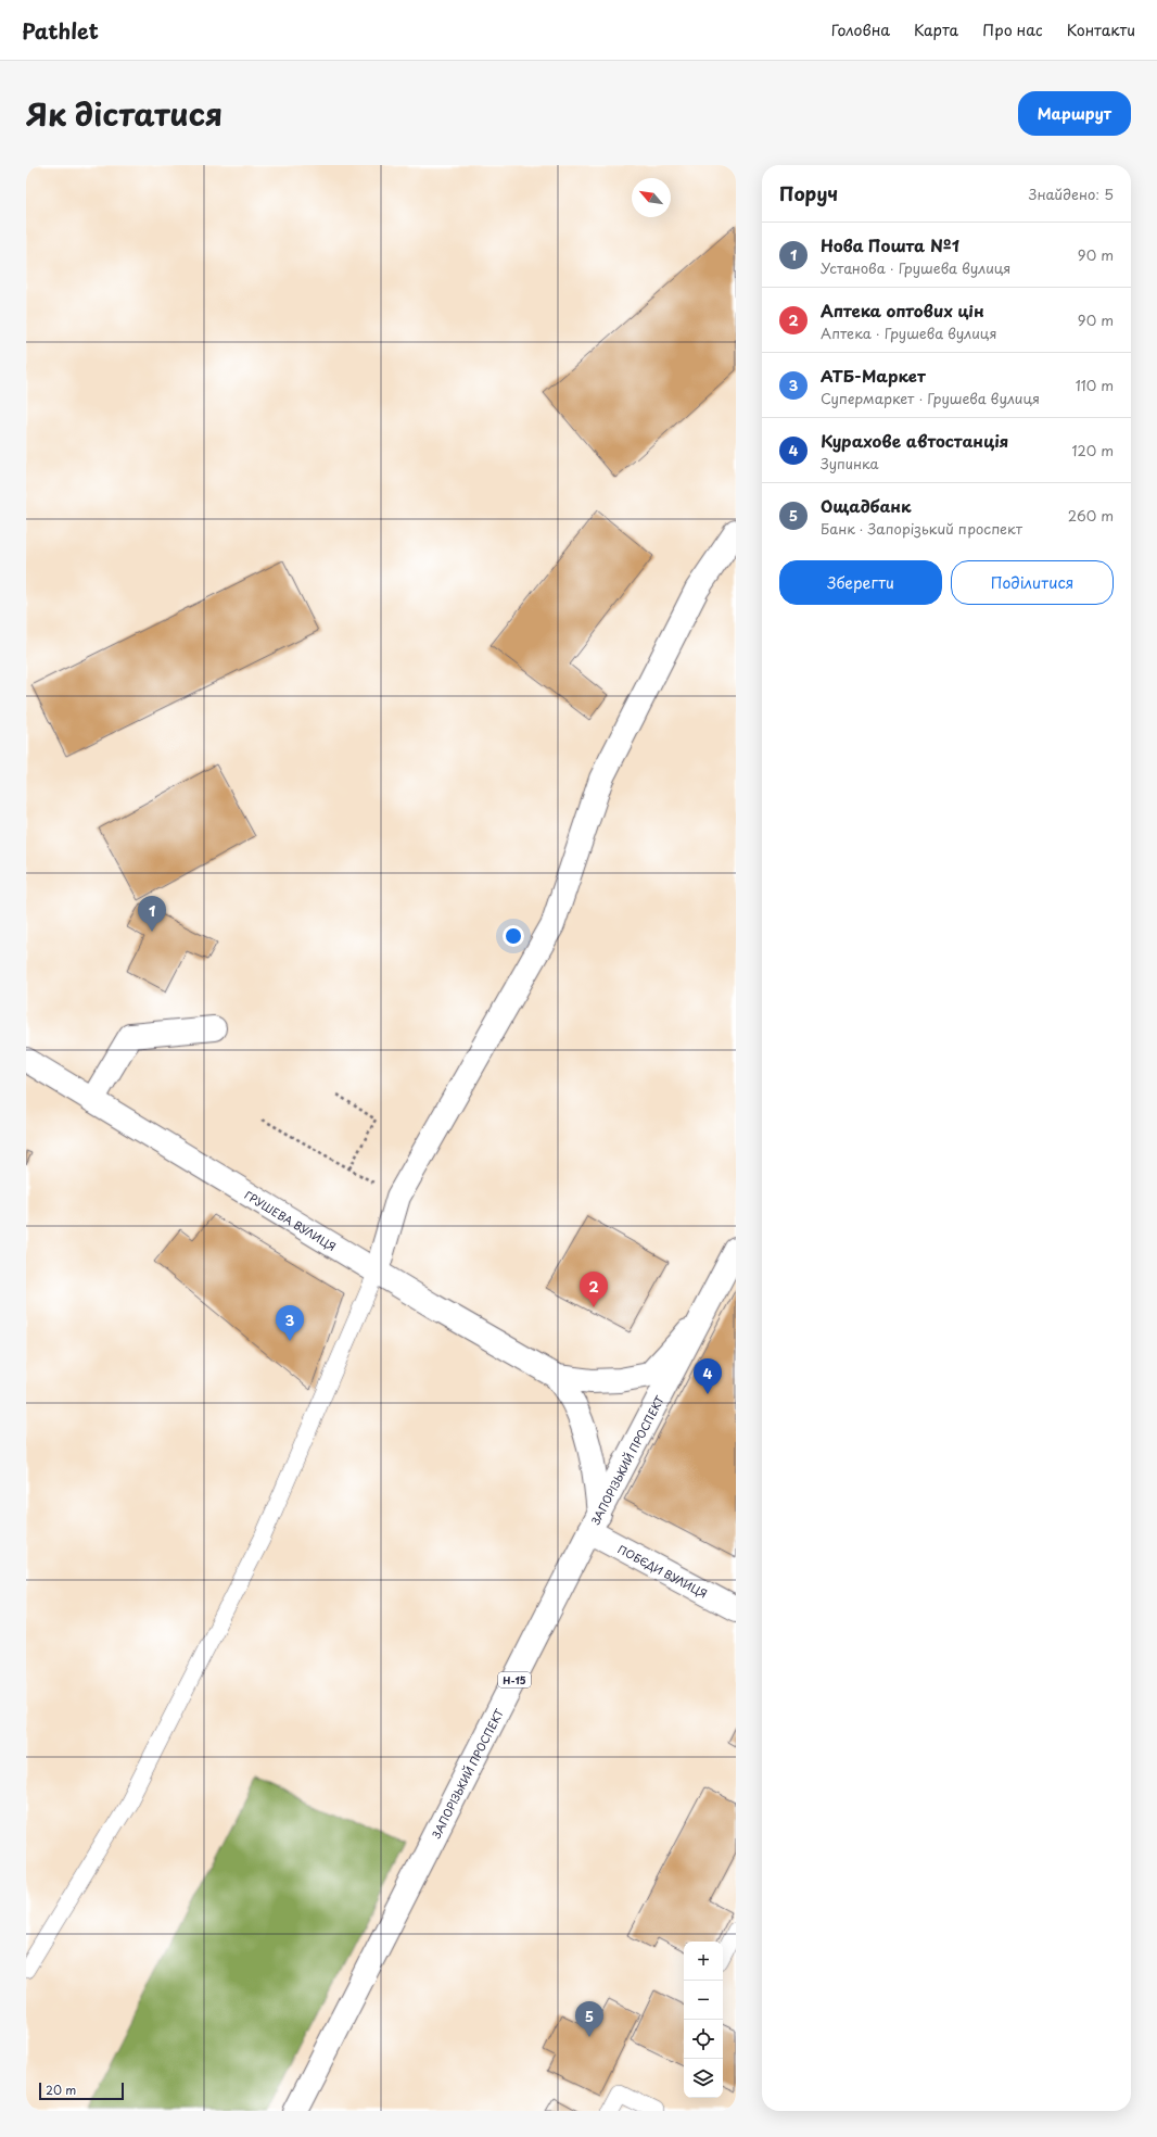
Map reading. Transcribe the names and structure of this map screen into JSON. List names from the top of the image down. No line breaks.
{"streets":{"main road":["ГРУШЕВА ВУЛИЦЯ","ЗАПОРІЗЬКИЙ ПРОСПЕКТ","ПОБЄДИ ВУЛИЦЯ","Н-15"]},"crossings":[["ЗАПОРІЗЬКИЙ ПРОСПЕКТ","ПОБЄДИ ВУЛИЦЯ"]],"scale_bar":"20 m","north":"top left","page":{"header":"Pathlet","nav":["Головна","Карта","Про нас","Контакти"],"title":"Як дістатися","buttons":["Маршрут",["Зберегти","Поділитися"]],"heading":["Поруч","Знайдено: 5"],"list":[{"mark":"1","name":"Нова Пошта №1","note":"Установа · Грушева вулиця","value":"90 m"},{"mark":"2","name":"Аптека оптових цін","note":"Аптека · Грушева вулиця","value":"90 m"},{"mark":"3","name":"АТБ-Маркет","note":"Супермаркет · Грушева вулиця","value":"110 m"},{"mark":"4","name":"Курахове автостанцiя","note":"Зупинка","value":"120 m"},{"mark":"5","name":"Ощадбанк","note":"Банк · Запорізький проспект","value":"260 m"}],"pins":["1","2","3","4","5"],"map_buttons":["+","−"],"scale":"20 m"}}
